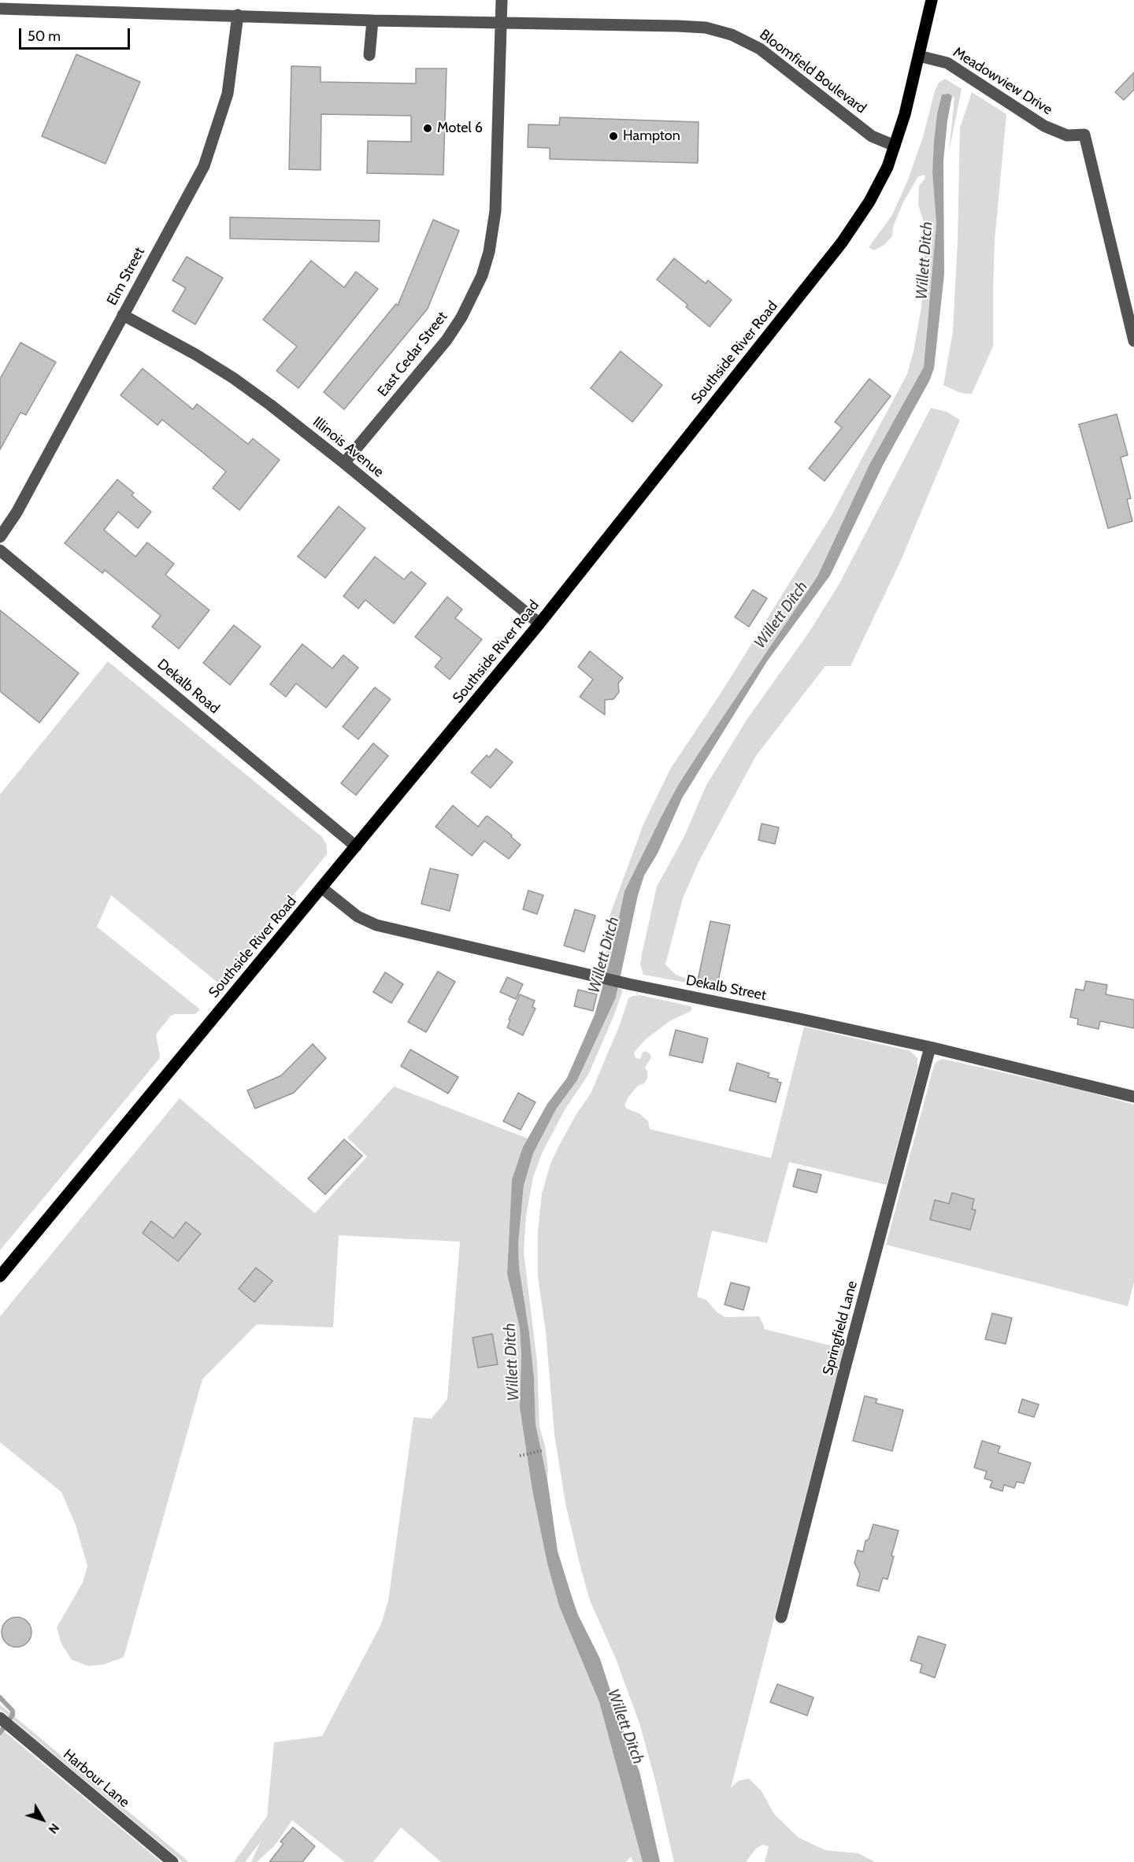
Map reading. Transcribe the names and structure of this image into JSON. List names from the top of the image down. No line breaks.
{"streets":{"main road":["Southside River Road"],"street":["Bloomfield Boulevard","Meadowview Drive","Elm Street","East Cedar Street","Illinois Avenue","Dekalb Road","Dekalb Street","Springfield Lane","Harbour Lane"]},"crossings":[["Bloomfield Boulevard","Elm Street"],["Bloomfield Boulevard","Southside River Road"],["Bloomfield Boulevard","East Cedar Street"],["Meadowview Drive","Southside River Road"],["Elm Street","Illinois Avenue"],["Southside River Road","Illinois Avenue"],["Southside River Road","Dekalb Road"],["Southside River Road","Dekalb Street"],["East Cedar Street","Illinois Avenue"],["Dekalb Street","Springfield Lane"]],"water":["Willett Ditch"],"places":["Motel 6","Hampton"],"scale_bar":"50 m","north":"bottom right"}
